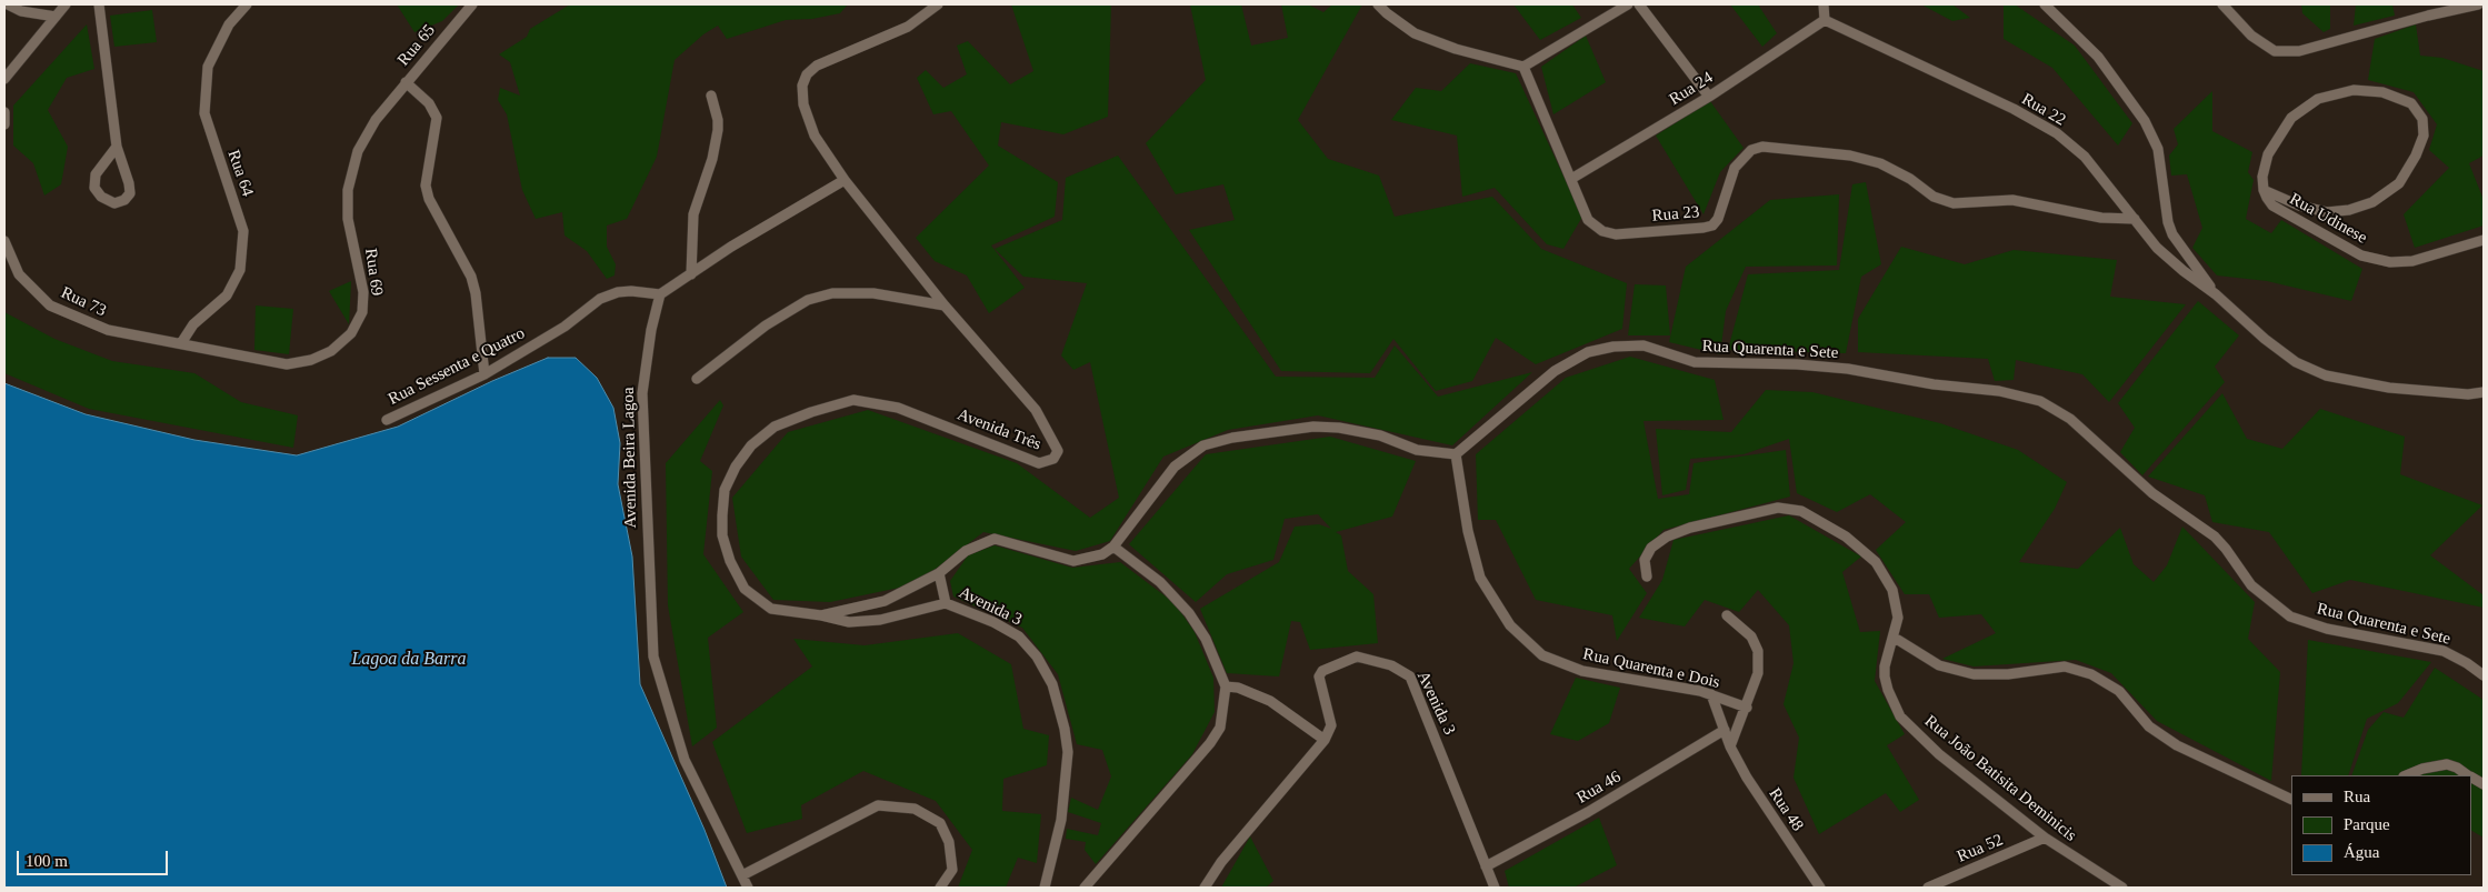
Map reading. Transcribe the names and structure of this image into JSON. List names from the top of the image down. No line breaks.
{"streets":{"street":["Rua 65","Rua 24","Rua 22","Rua 64","Rua 23","Rua Udinese","Rua 69","Rua 73","Rua Quarenta e Sete","Rua Sessenta e Quatro","Avenida Três","Avenida Beira Lagoa","Avenida 3","Rua Quarenta e Dois","Rua João Batisita Deminicis","Rua 46","Rua 48","Rua 52"]},"crossings":[["Rua 65","Rua 69"],["Rua 24","Rua 22"],["Rua 24","Rua 23"],["Rua 22","Rua 23"],["Rua 64","Rua 69"],["Rua 64","Rua 73"],["Rua 69","Rua 73"],["Rua Quarenta e Sete","Rua Quarenta e Dois"],["Rua Sessenta e Quatro","Avenida Beira Lagoa"],["Avenida 3","Rua 46"],["Rua Quarenta e Dois","Rua 48"],["Rua João Batisita Deminicis","Rua 52"],["Rua 46","Rua 48"]],"water":["Lagoa da Barra"],"legend":["Rua","Parque","Água"],"scale_bar":"100 m"}
